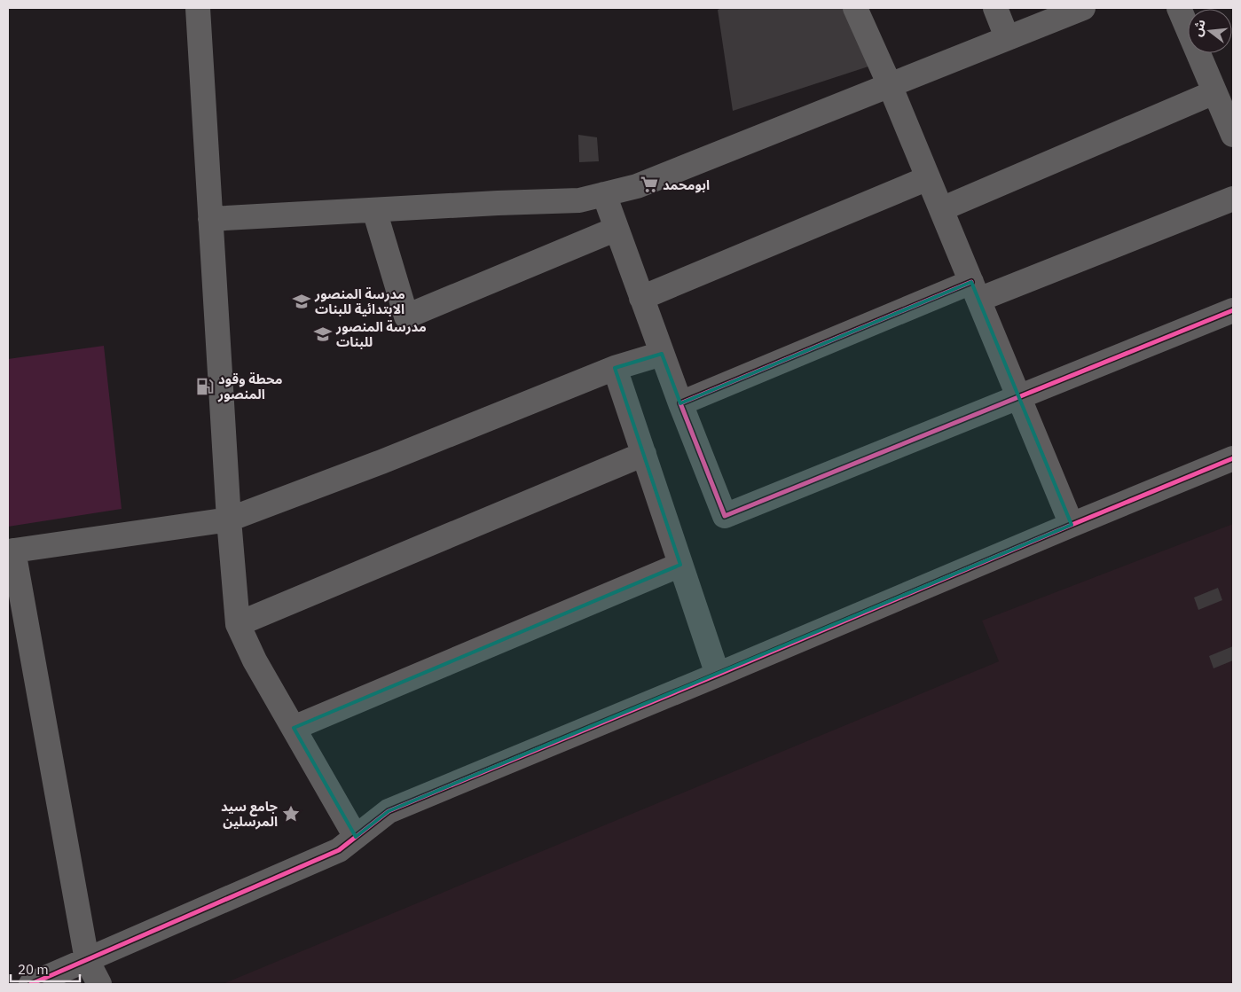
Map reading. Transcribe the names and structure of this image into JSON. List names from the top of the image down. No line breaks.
{"places":{"supermarket":["ابومحمد"],"school or university":["مدرسة المنصور الابتدائية للبنات","مدرسة المنصور للبنات"],"fuel station":["محطة وقود المنصور"],"place":["جامع سيد المرسلين"]},"scale_bar":"20 m","north":"left"}
